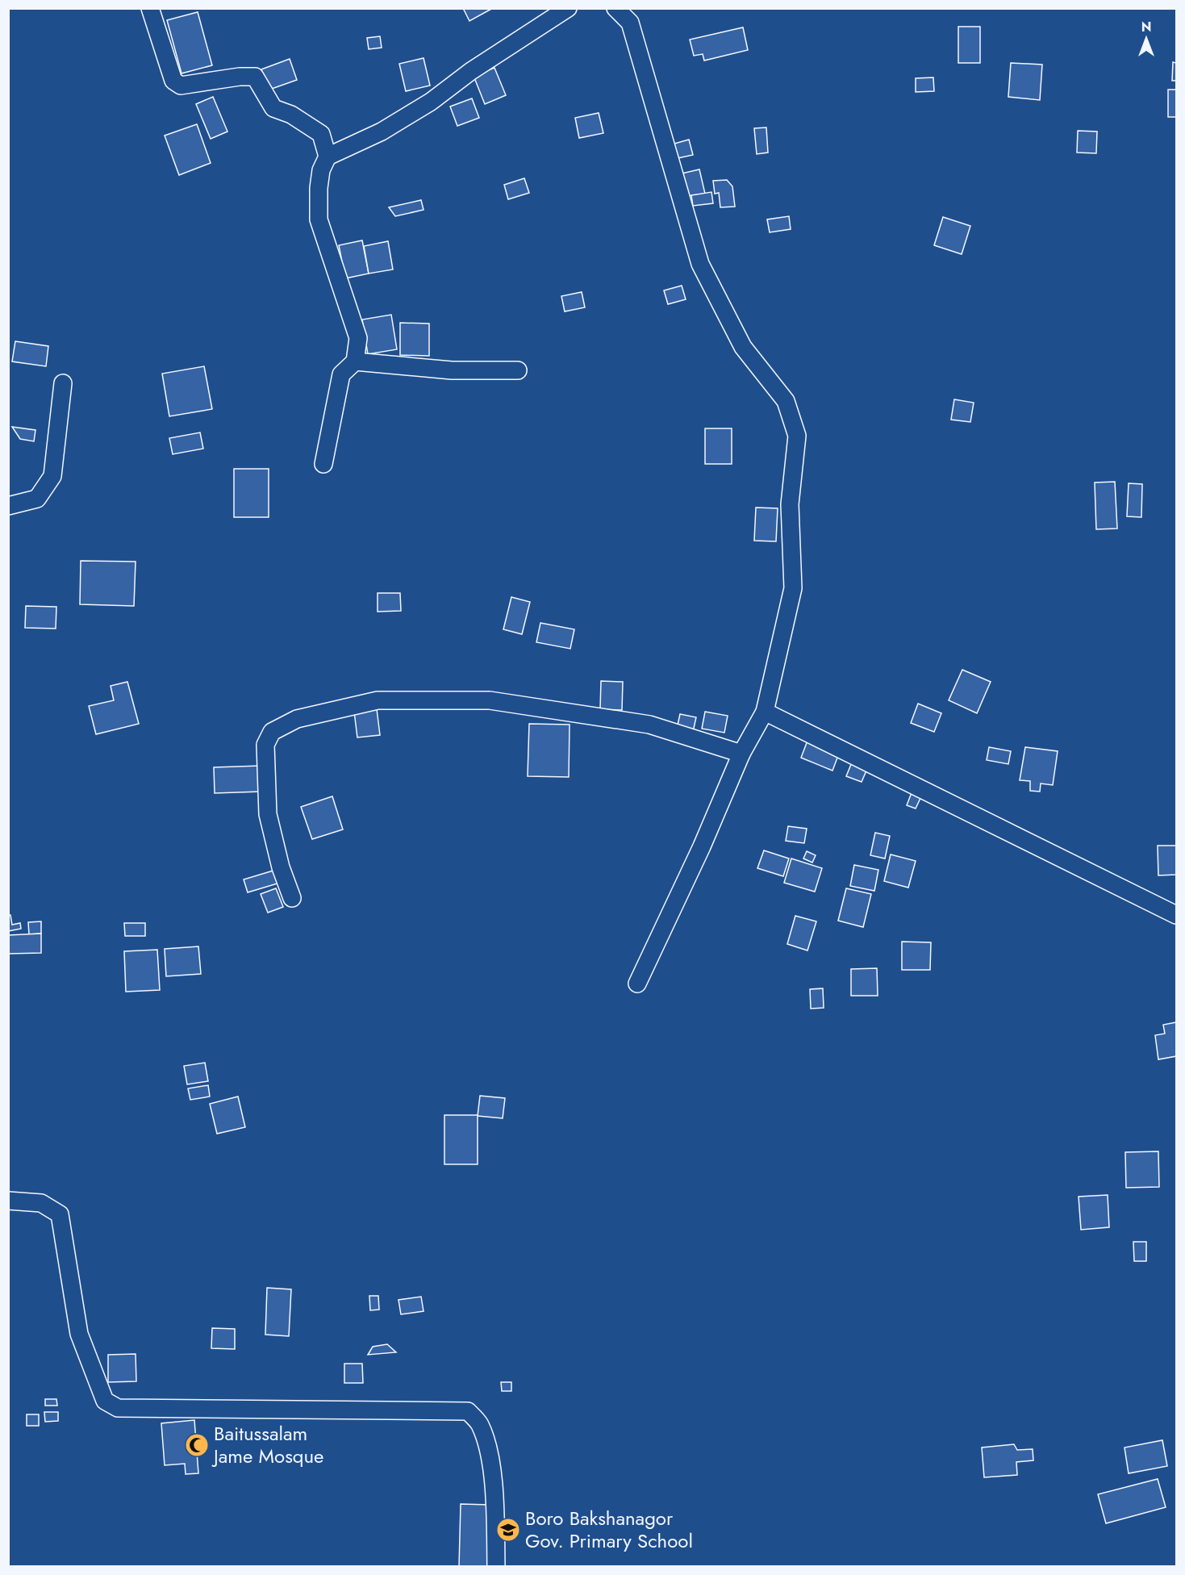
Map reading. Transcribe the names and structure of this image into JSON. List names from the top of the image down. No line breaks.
{"places":{"mosque":["Baitussalam Jame Mosque"],"school or university":["Boro Bakshanagor Gov. Primary School"]},"north":"top"}
